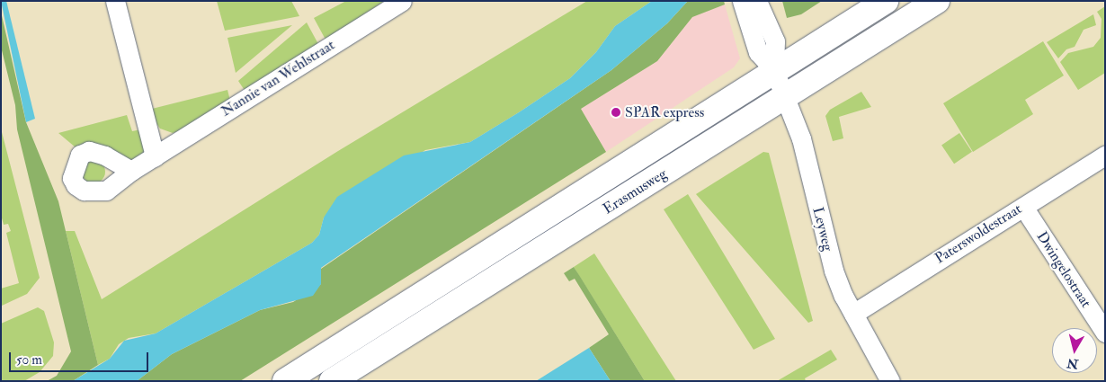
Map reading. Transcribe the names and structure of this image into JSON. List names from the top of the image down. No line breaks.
{"streets":{"main road":["Erasmusweg"],"street":["Nannie van Wehlstraat","Leyweg","Paterswoldestraat","Dwingelostraat"]},"crossings":[["Erasmusweg","Leyweg"],["Leyweg","Paterswoldestraat"],["Paterswoldestraat","Dwingelostraat"]],"places":["SPAR express"],"scale_bar":"50 m","north":"bottom"}
